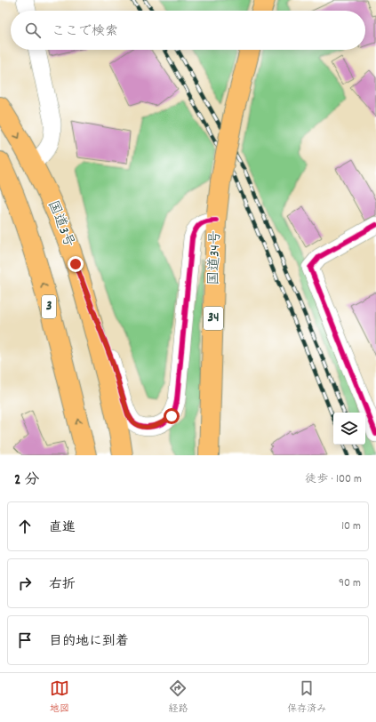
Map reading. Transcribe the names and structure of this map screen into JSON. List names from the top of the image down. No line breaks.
{"streets":{"highway":["国道3号","国道34号","3","34"]},"page":{"search":"ここで検索","heading":["2 分","徒歩 · 100 m"],"list":[["直進","10 m"],["右折","90 m"],"目的地に到着"],"nav":["地図","経路","保存済み"]}}
